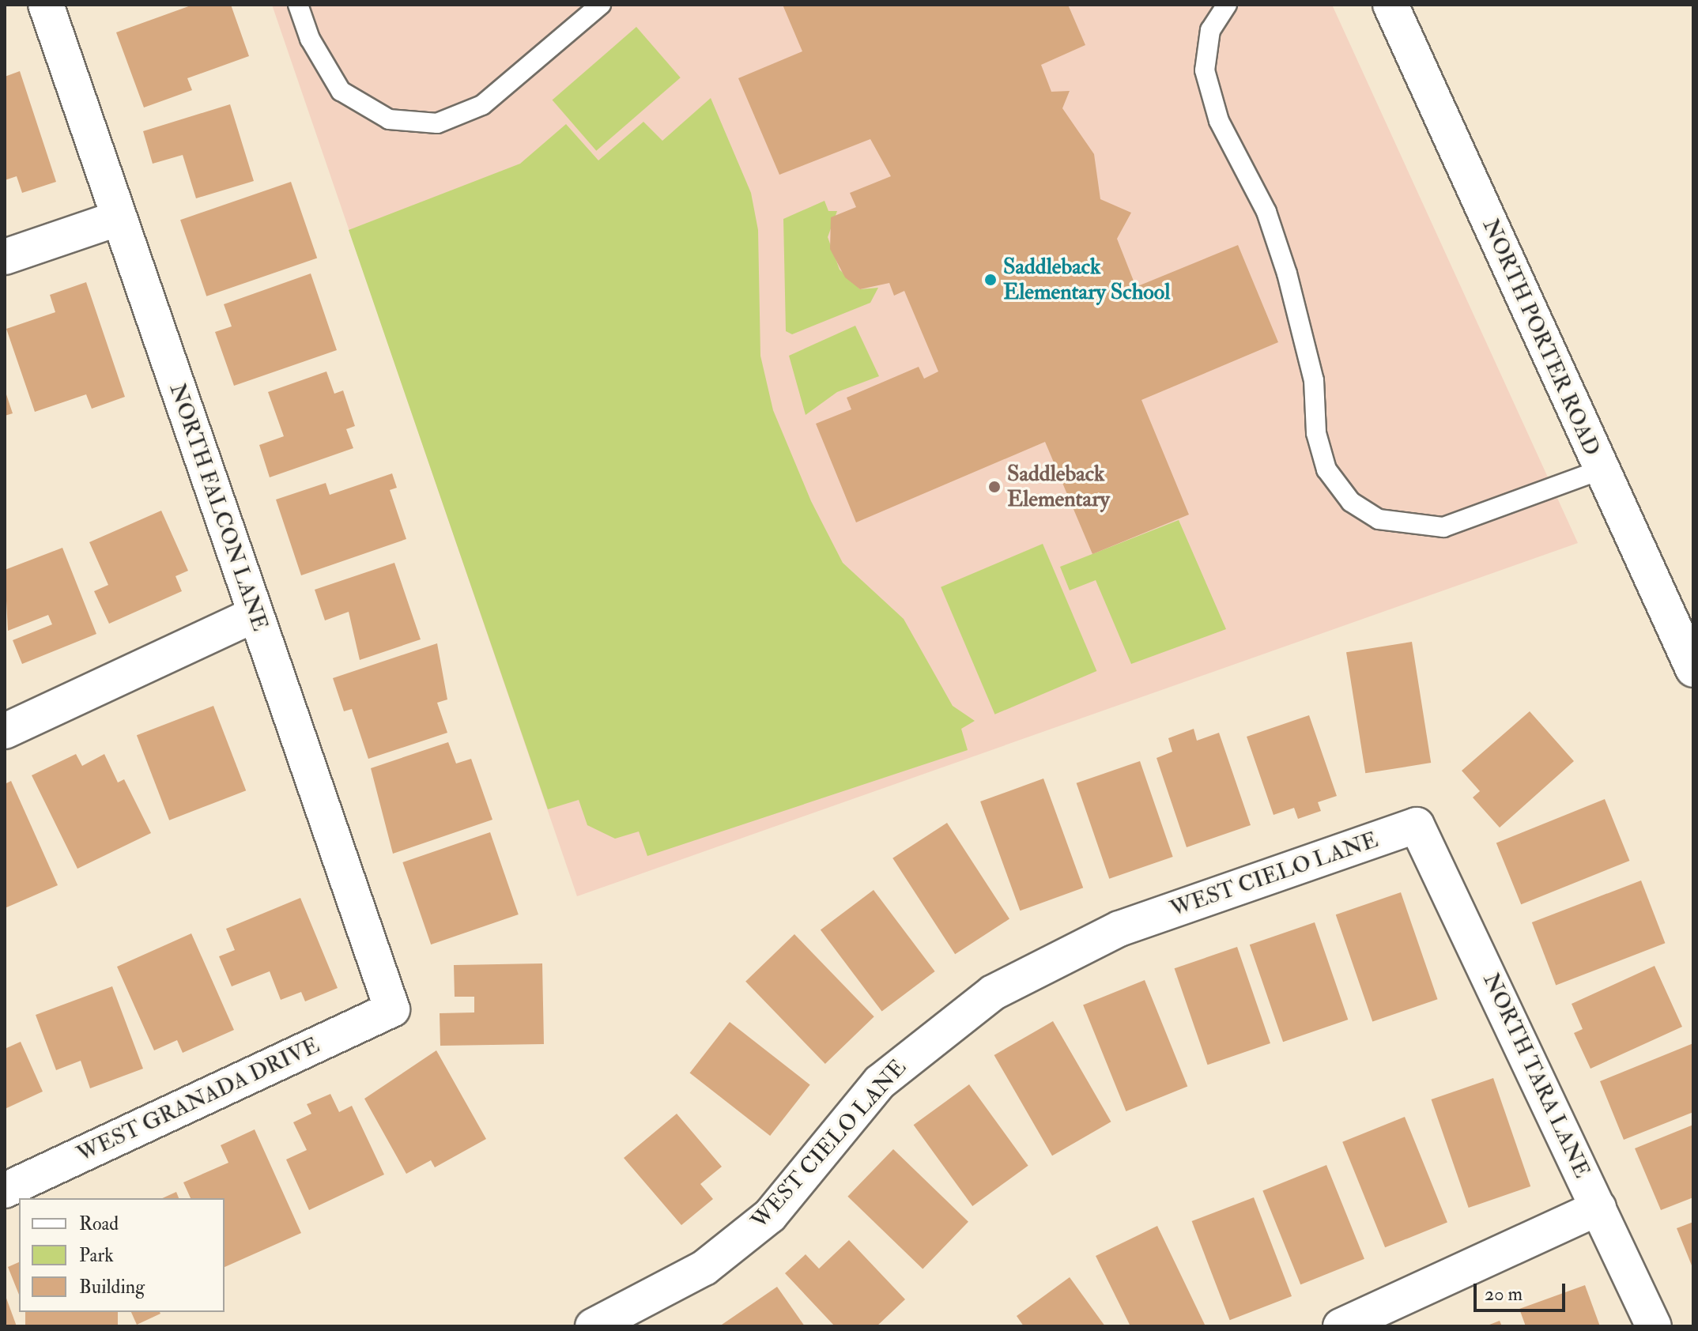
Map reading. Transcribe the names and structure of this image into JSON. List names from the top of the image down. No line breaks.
{"streets":{"street":["NORTH PORTER ROAD","NORTH FALCON LANE","WEST CIELO LANE","NORTH TARA LANE","WEST GRANADA DRIVE"]},"crossings":[["NORTH FALCON LANE","WEST GRANADA DRIVE"],["WEST CIELO LANE","NORTH TARA LANE"]],"places":["Saddleback Elementary School","Saddleback Elementary"],"legend":["Road","Park","Building"],"scale_bar":"20 m"}
